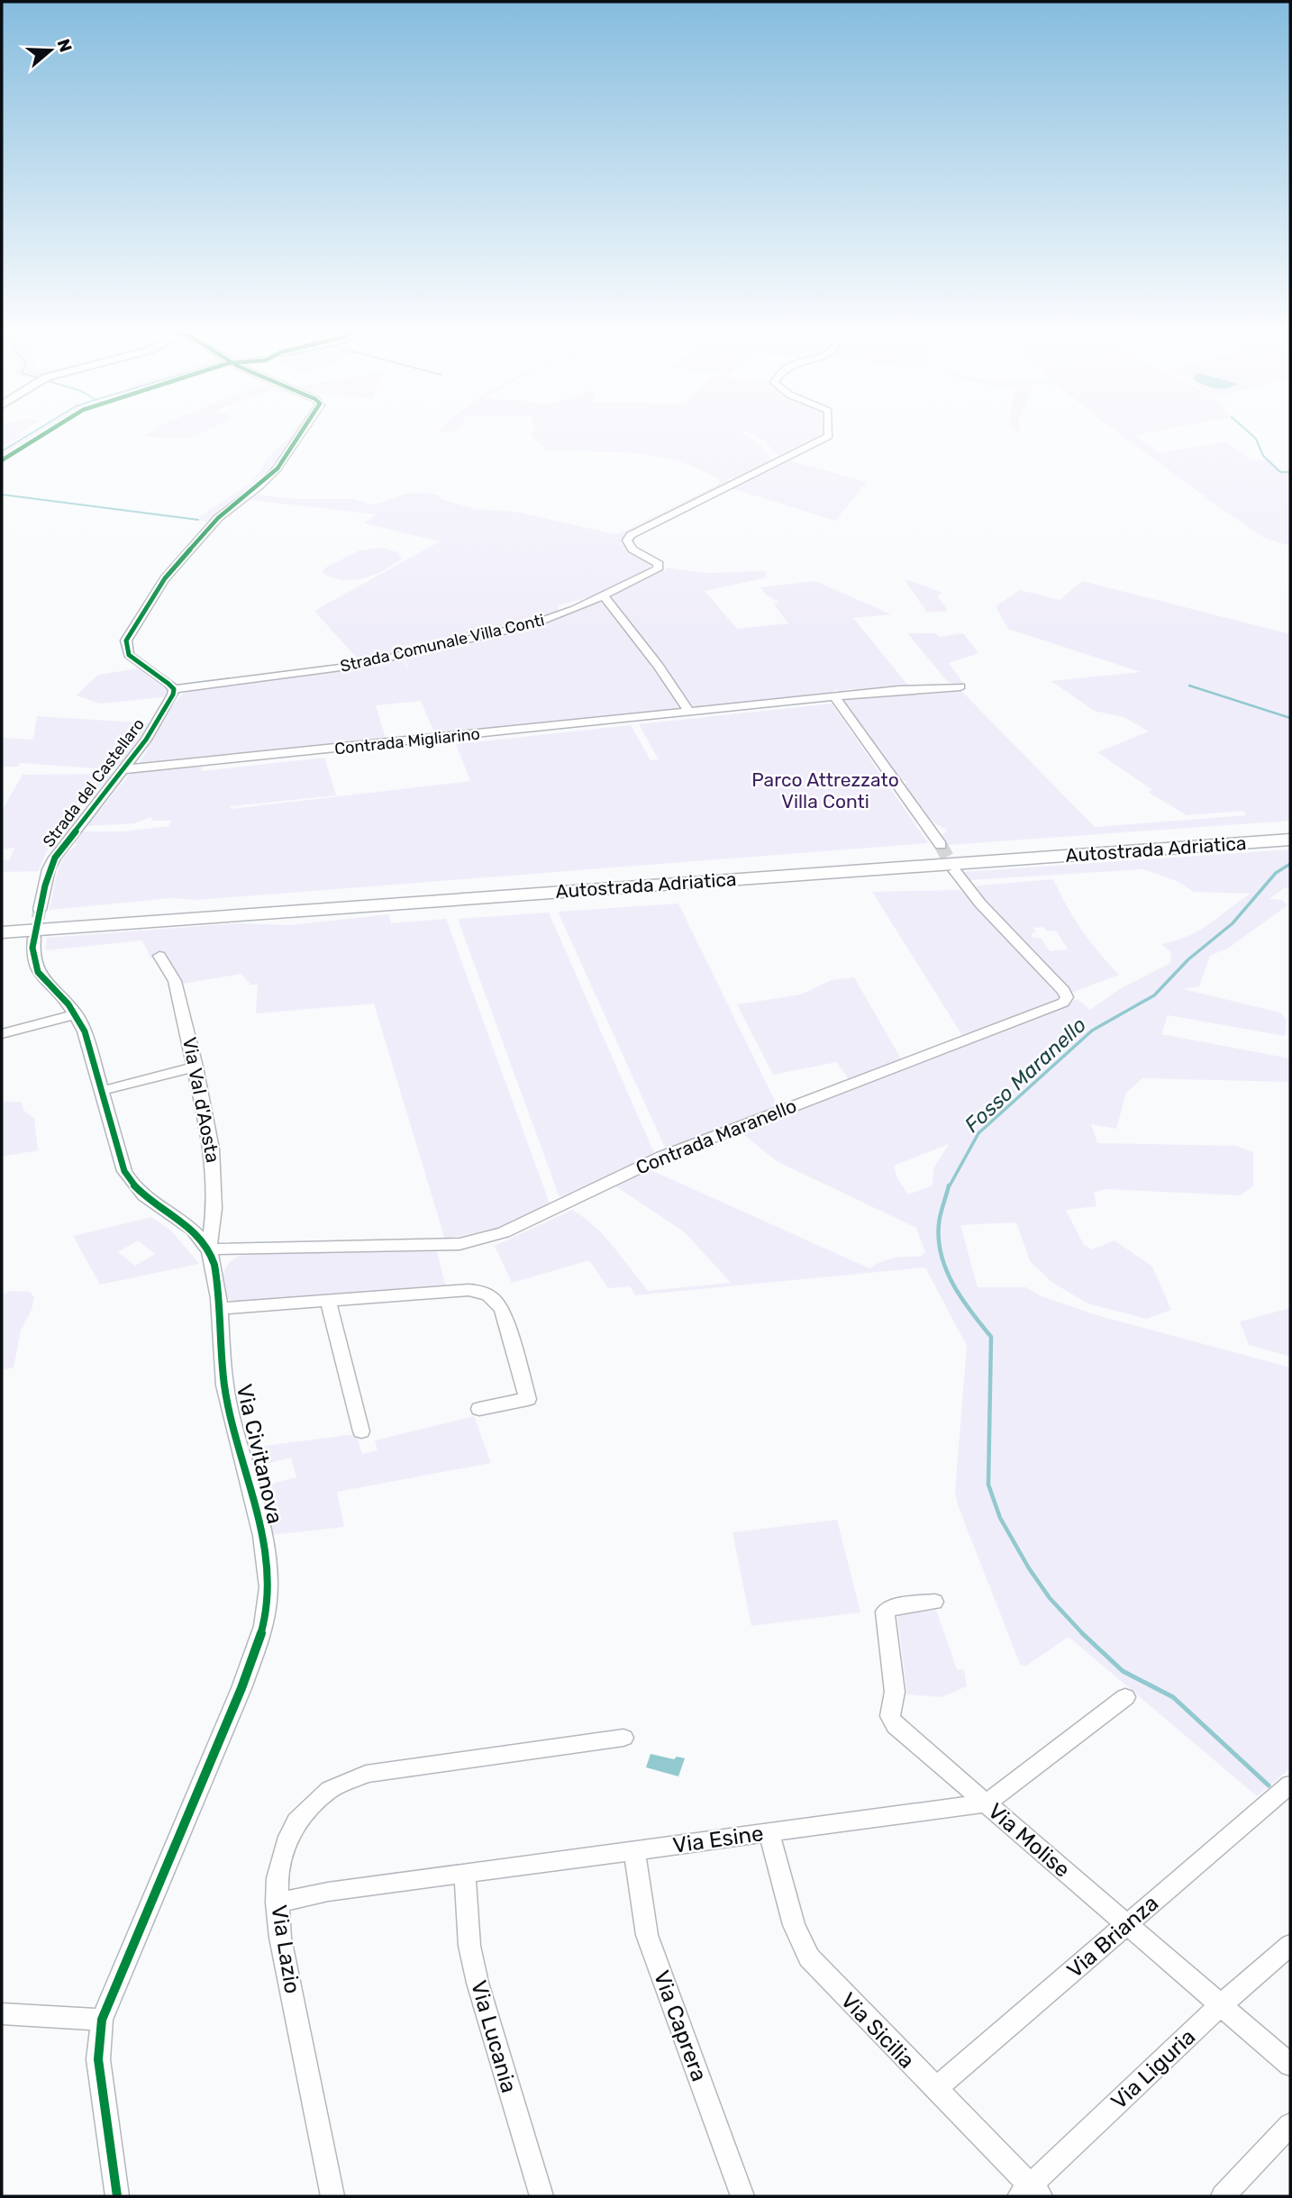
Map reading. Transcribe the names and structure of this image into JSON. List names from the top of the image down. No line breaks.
{"streets":{"highway":["Autostrada Adriatica"],"street":["Strada Comunale Villa Conti","Contrada Migliarino","Strada del Castellaro","Via Val d'Aosta","Contrada Maranello","Via Civitanova","Via Esine","Via Molise","Via Brianza","Via Lazio","Via Caprera","Via Sicilia","Via Lucania","Via Liguria"]},"crossings":[["Strada Comunale Villa Conti","Strada del Castellaro"],["Contrada Migliarino","Strada del Castellaro"],["Via Val d'Aosta","Contrada Maranello"],["Via Val d'Aosta","Via Civitanova"],["Contrada Maranello","Via Civitanova"],["Via Esine","Via Molise"],["Via Esine","Via Lazio"],["Via Esine","Via Caprera"],["Via Esine","Via Sicilia"],["Via Esine","Via Lucania"],["Via Molise","Via Brianza"],["Via Molise","Via Liguria"],["Via Brianza","Via Sicilia"],["Via Sicilia","Via Liguria"]],"water":["Fosso Maranello"],"parks":["Parco Attrezzato Villa Conti"],"north":"right"}
